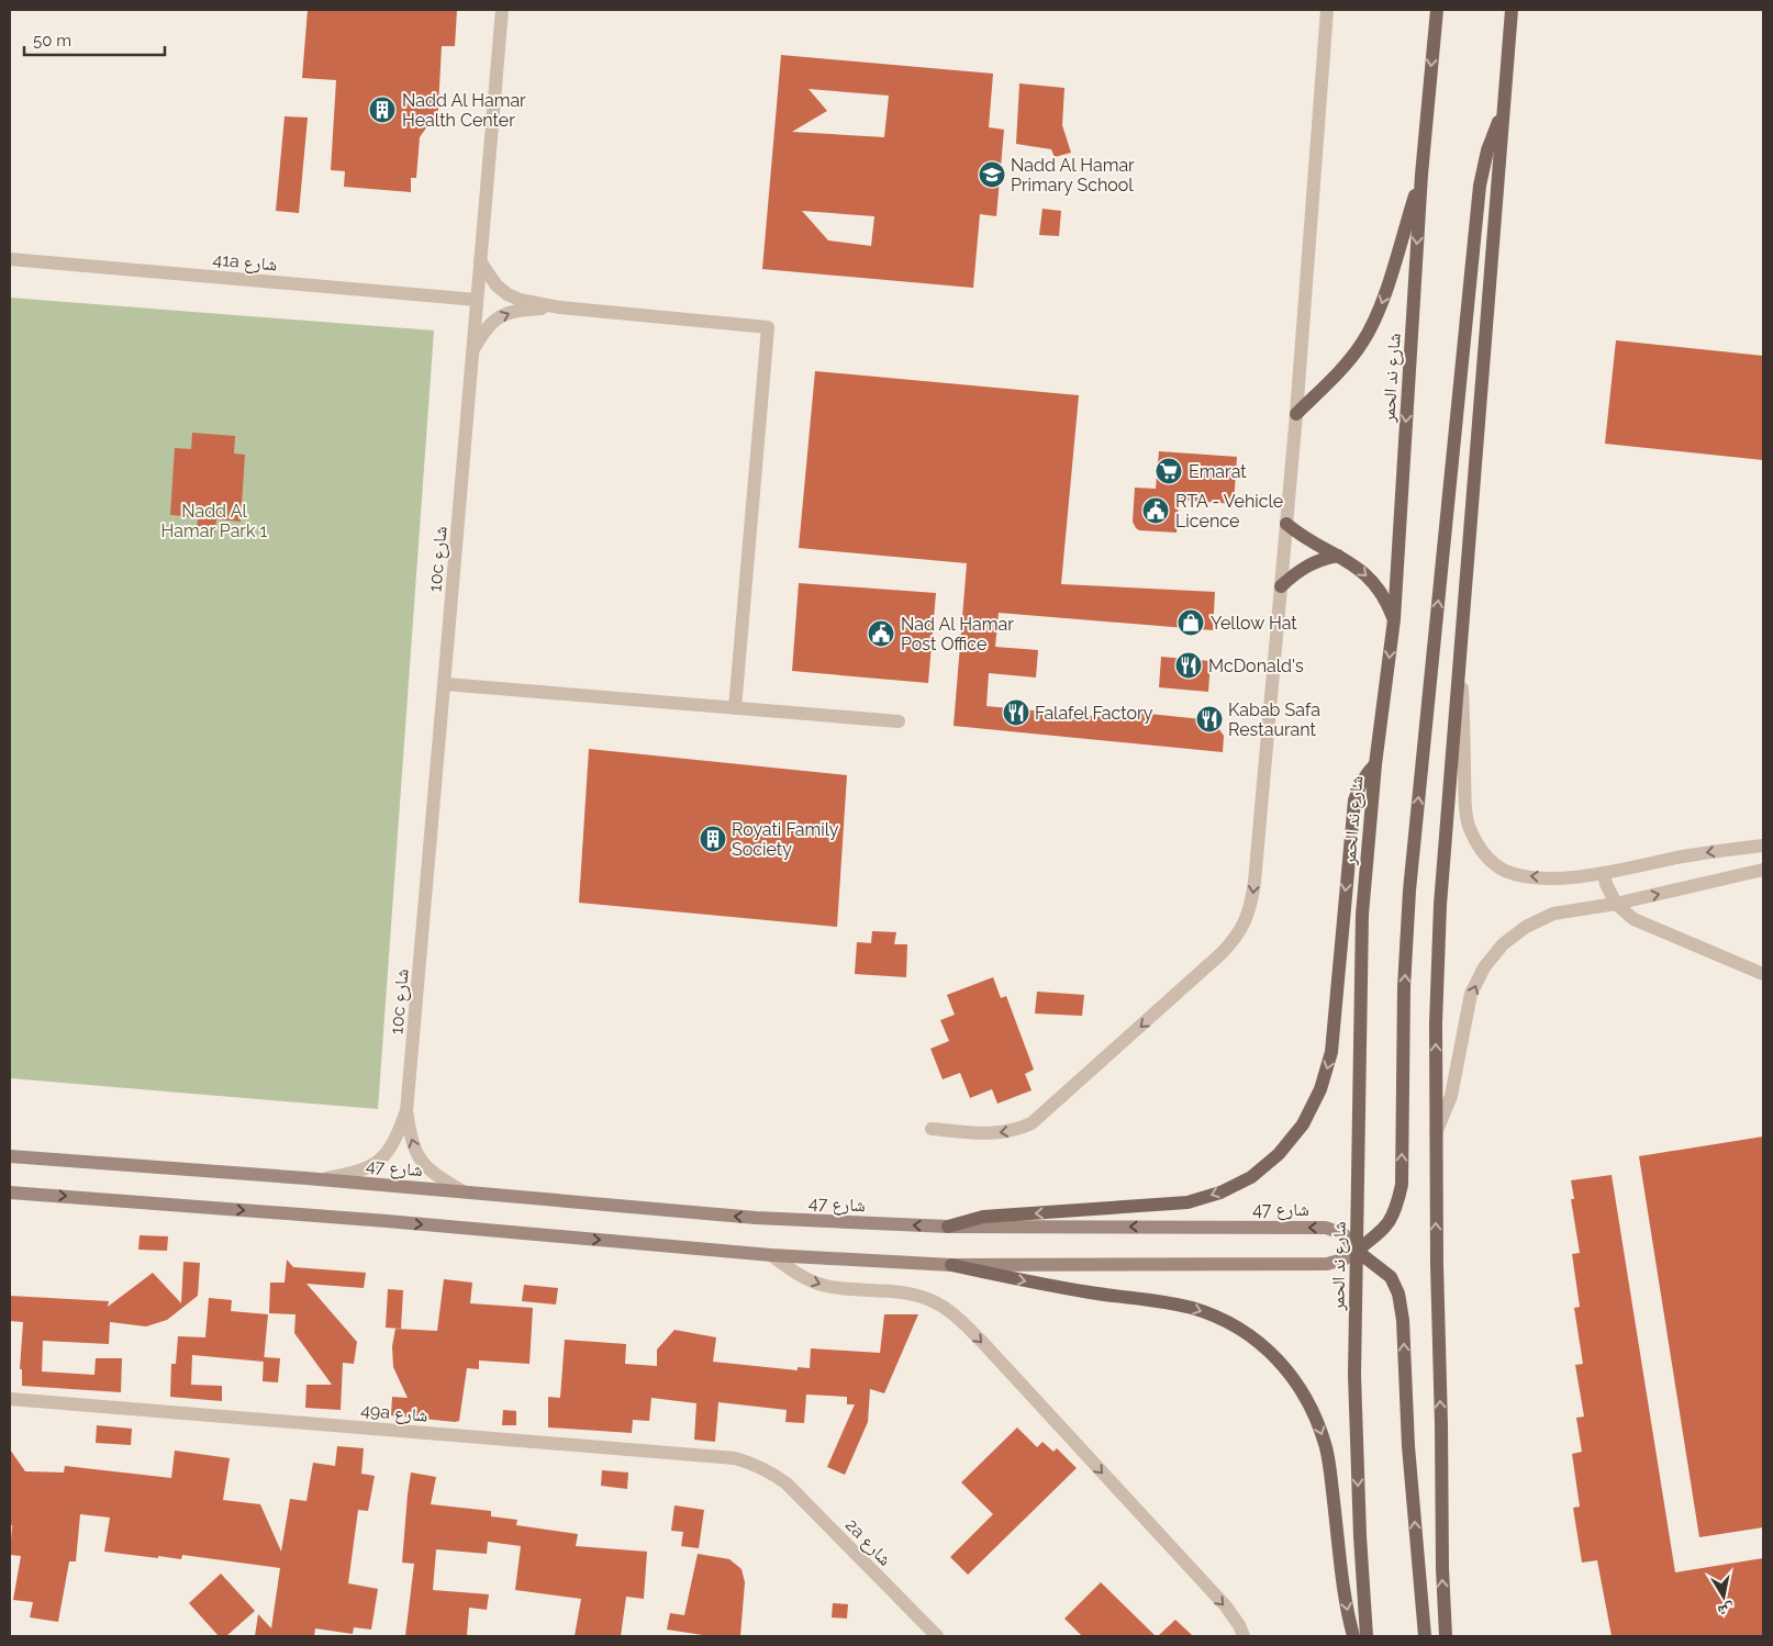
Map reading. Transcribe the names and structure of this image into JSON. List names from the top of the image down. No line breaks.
{"streets":{"main road":["شارع ند الحمر"],"street":["41a شارع","10c شارع","شارع 47","49a شارع","2a شارع"]},"crossings":[["41a شارع","10c شارع"],["شارع ند الحمر","شارع 47"],["10c شارع","شارع 47"],["49a شارع","2a شارع"]],"parks":["Nadd Al Hamar Park 1"],"places":{"building":["Nadd Al Hamar Health Center","Royati Family Society"],"school or university":["Nadd Al Hamar Primary School"],"supermarket":["Emarat"],"public building":["RTA - Vehicle Licence","Nad Al Hamar Post Office"],"shop":["Yellow Hat"],"restaurant":["McDonald's","Falafel Factory","Kabab Safa Restaurant"]},"scale_bar":"50 m","north":"bottom"}
